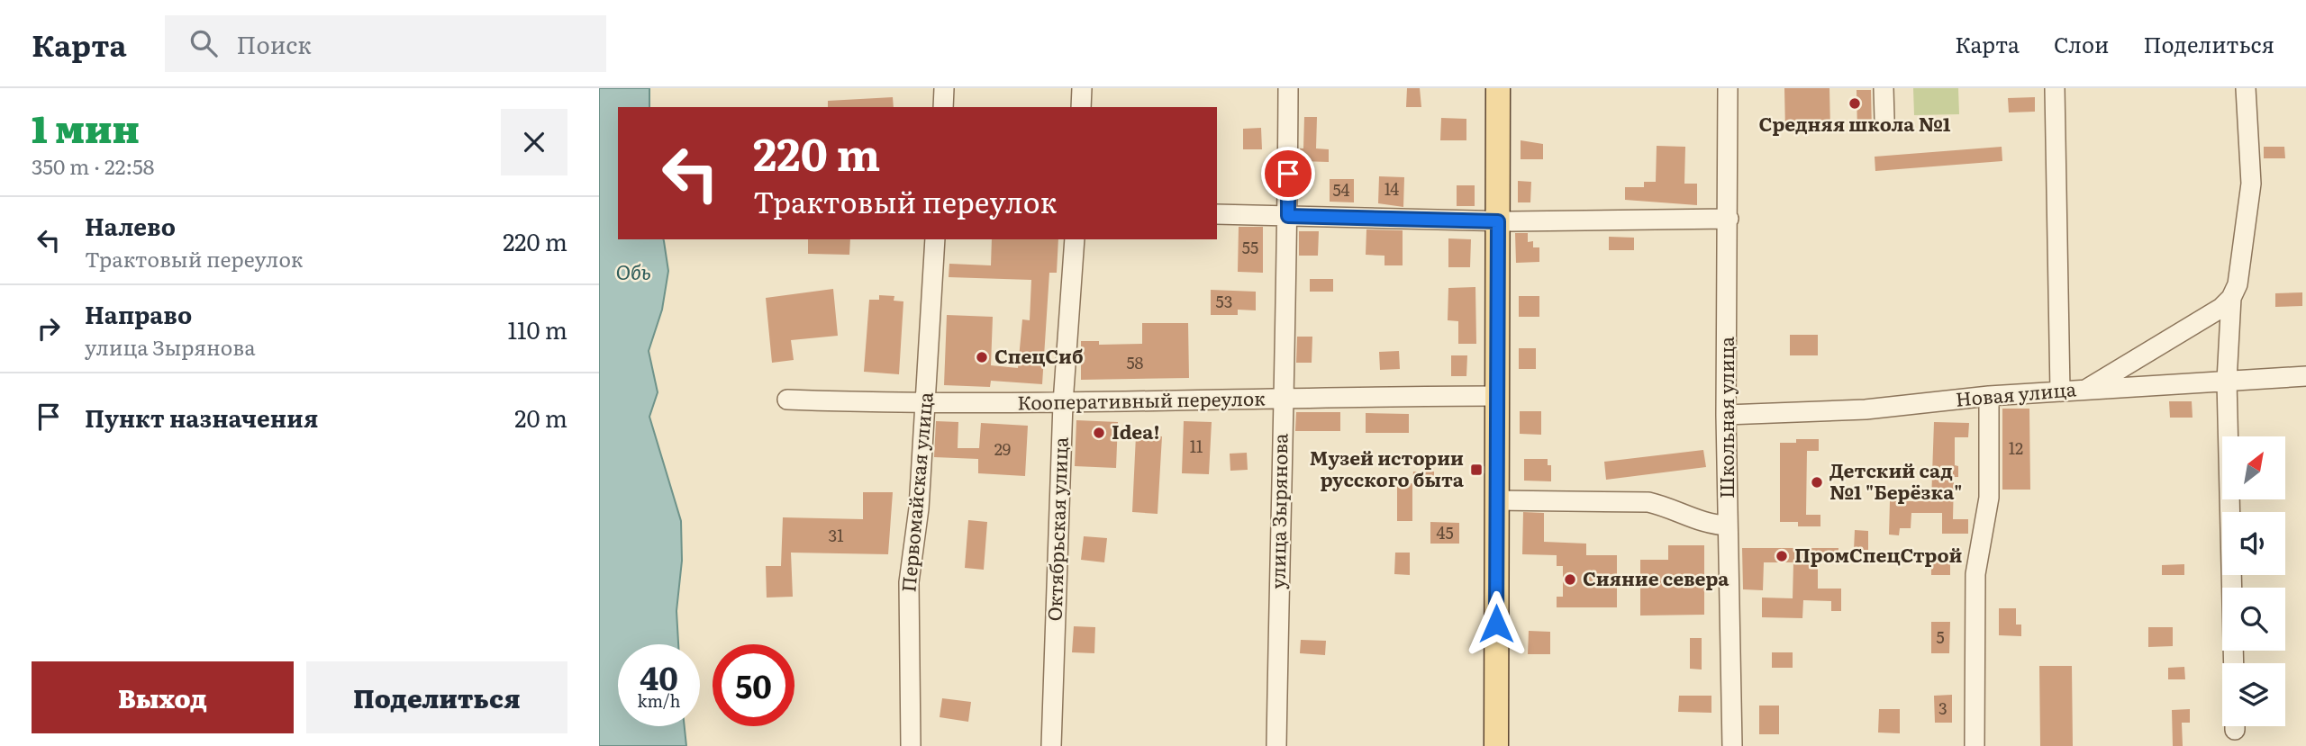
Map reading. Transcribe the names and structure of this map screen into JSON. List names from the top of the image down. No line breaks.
{"streets":{"street":["Новая улица","Кооперативный переулок","Школьная улица","Первомайская улица","улица Зырянова","Октябрьская улица"]},"crossings":[["Новая улица","Школьная улица"],["Кооперативный переулок","Первомайская улица"],["Кооперативный переулок","улица Зырянова"],["Кооперативный переулок","Октябрьская улица"]],"water":["Обь"],"places":{"other":["Средняя школа №1","СпецСиб","Idea!","Детский сад №1 \"Берёзка\"","ПромСпецСтрой","Сияние севера"],"transit":["Музей истории русского быта"]},"house_numbers":["14","54","55","53","58","11","12","29","45","31","5","3"],"north":"top right","page":{"header":"Карта","search":"Поиск","nav":["Карта","Слои","Поделиться"],"heading":["1 мин","350 m · 22:58"],"turn":["220 m","Трактовый переулок"],"list":[{"name":"Налево","note":"Трактовый переулок","value":"220 m"},{"name":"Направо","note":"улица Зырянова","value":"110 m"},{"name":"Пункт назначения","value":"20 m"}],"speed":"40 km/h","limit":"50","buttons":["Выход","Поделиться"]}}
